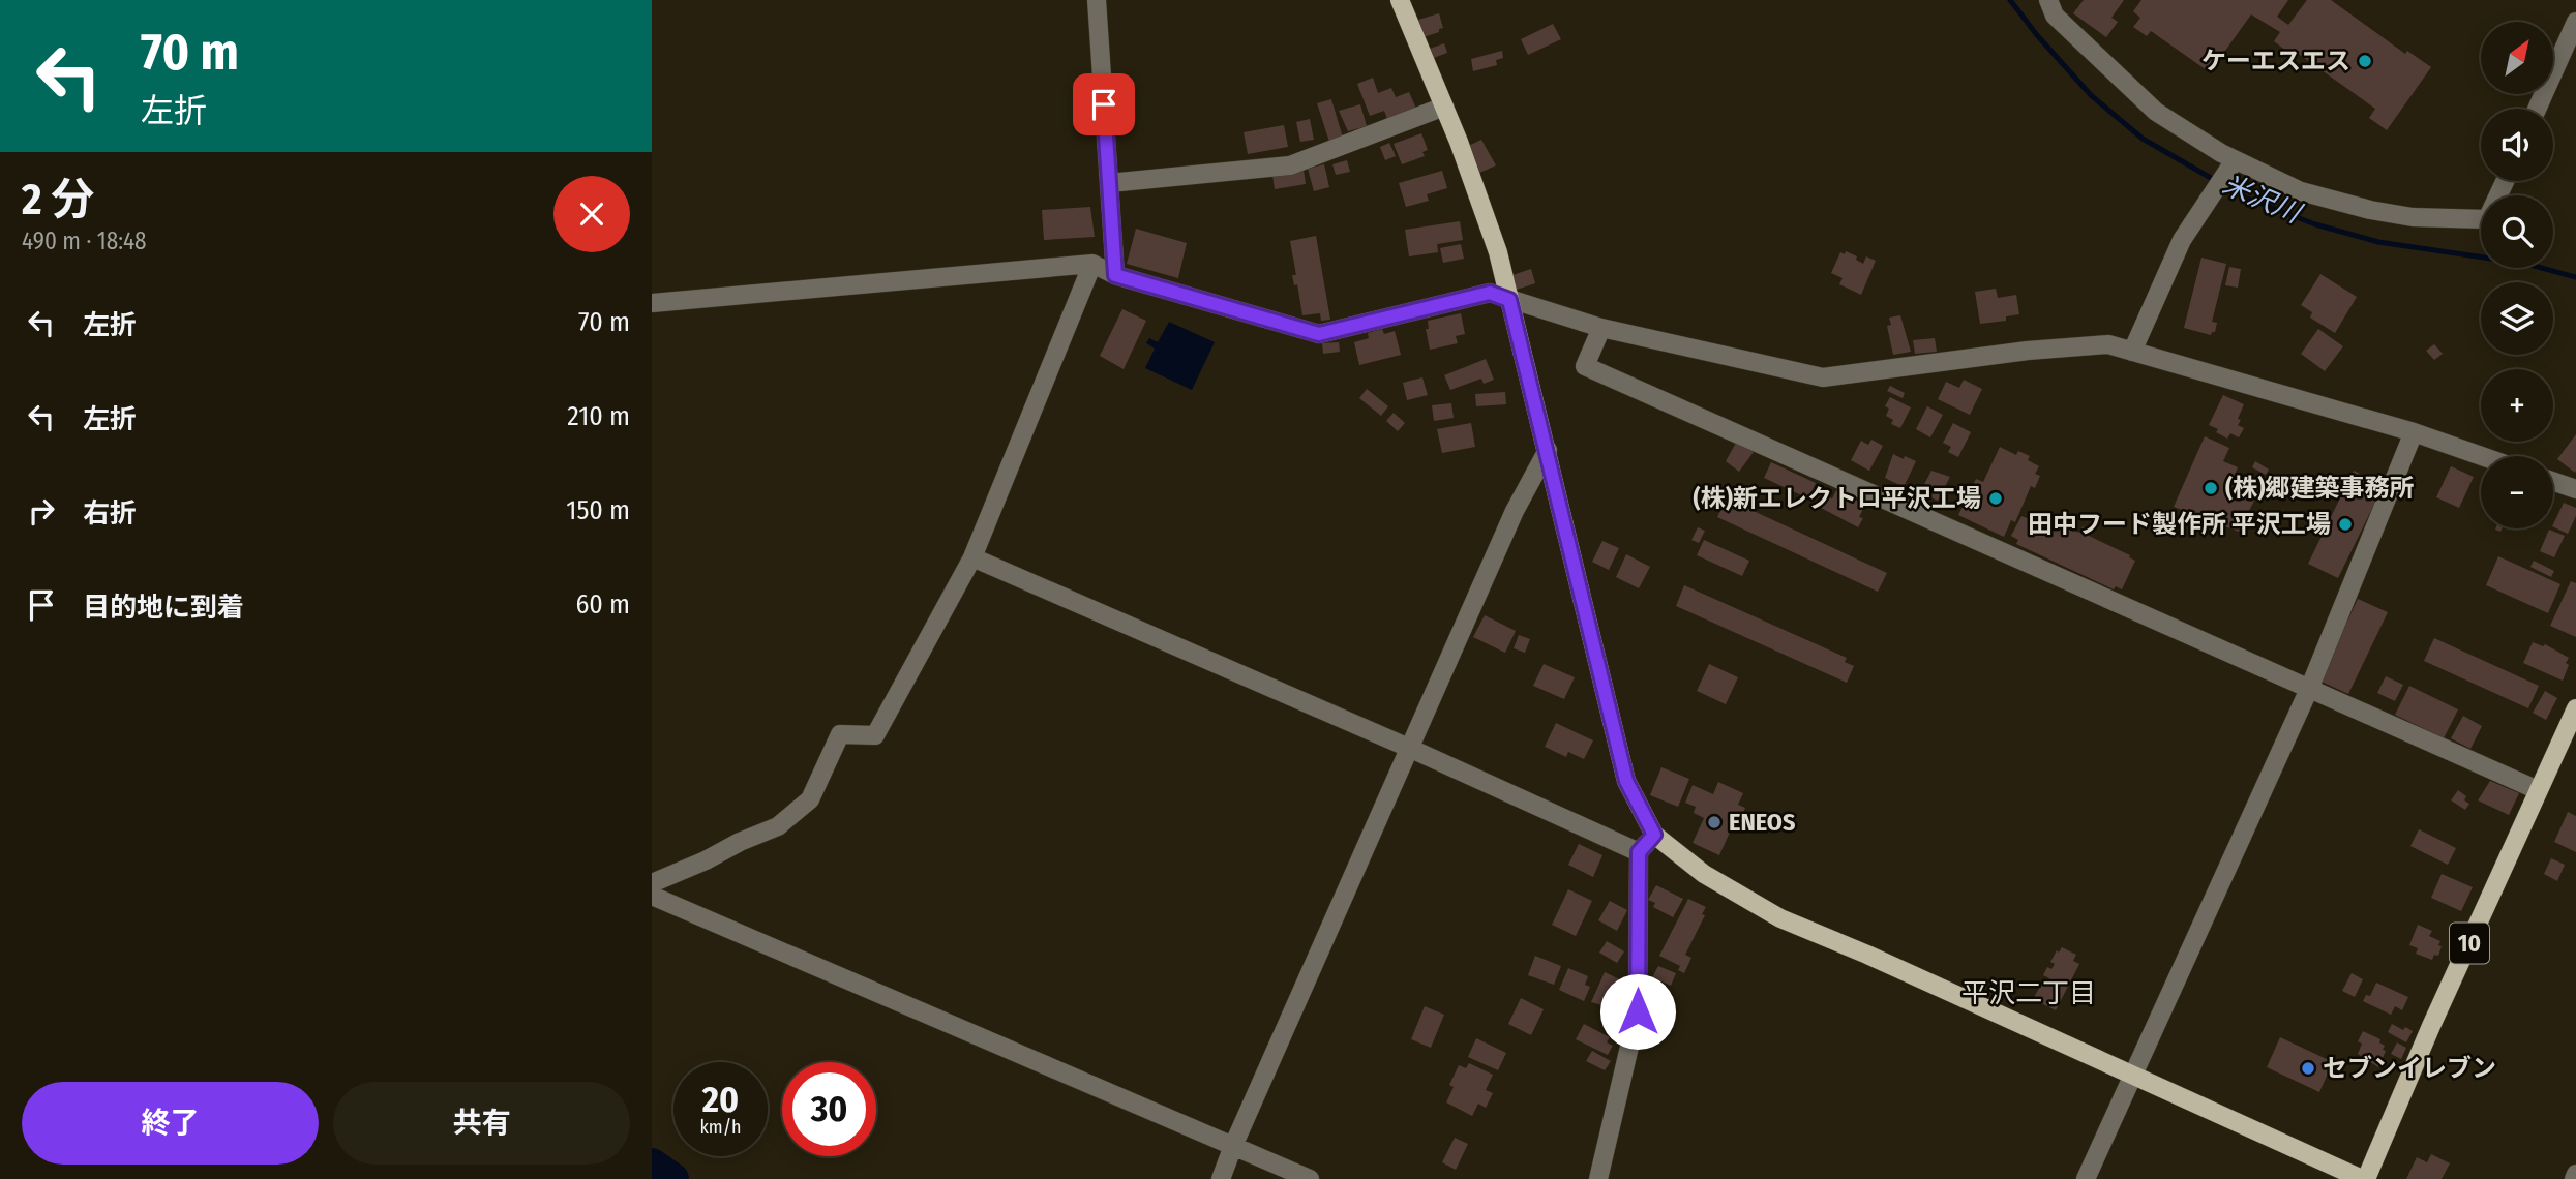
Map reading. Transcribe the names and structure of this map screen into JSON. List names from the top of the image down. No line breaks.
{"streets":{"main road":["10"]},"districts":["平沢二丁目"],"water":["米沢川"],"places":["ケーエスエス","(株)郷建築事務所","(株)新エレクトロ平沢工場","田中フード製作所 平沢工場","ENEOS","セブンイレブン"],"north":"top right","page":{"turn":["70 m","左折"],"map_buttons":["+","−"],"heading":["2 分","490 m · 18:48"],"list":[{"name":"左折","value":"70 m"},{"name":"左折","value":"210 m"},{"name":"右折","value":"150 m"},{"name":"目的地に到着","value":"60 m"}],"speed":"20 km/h","limit":"30","buttons":["終了","共有"]}}
